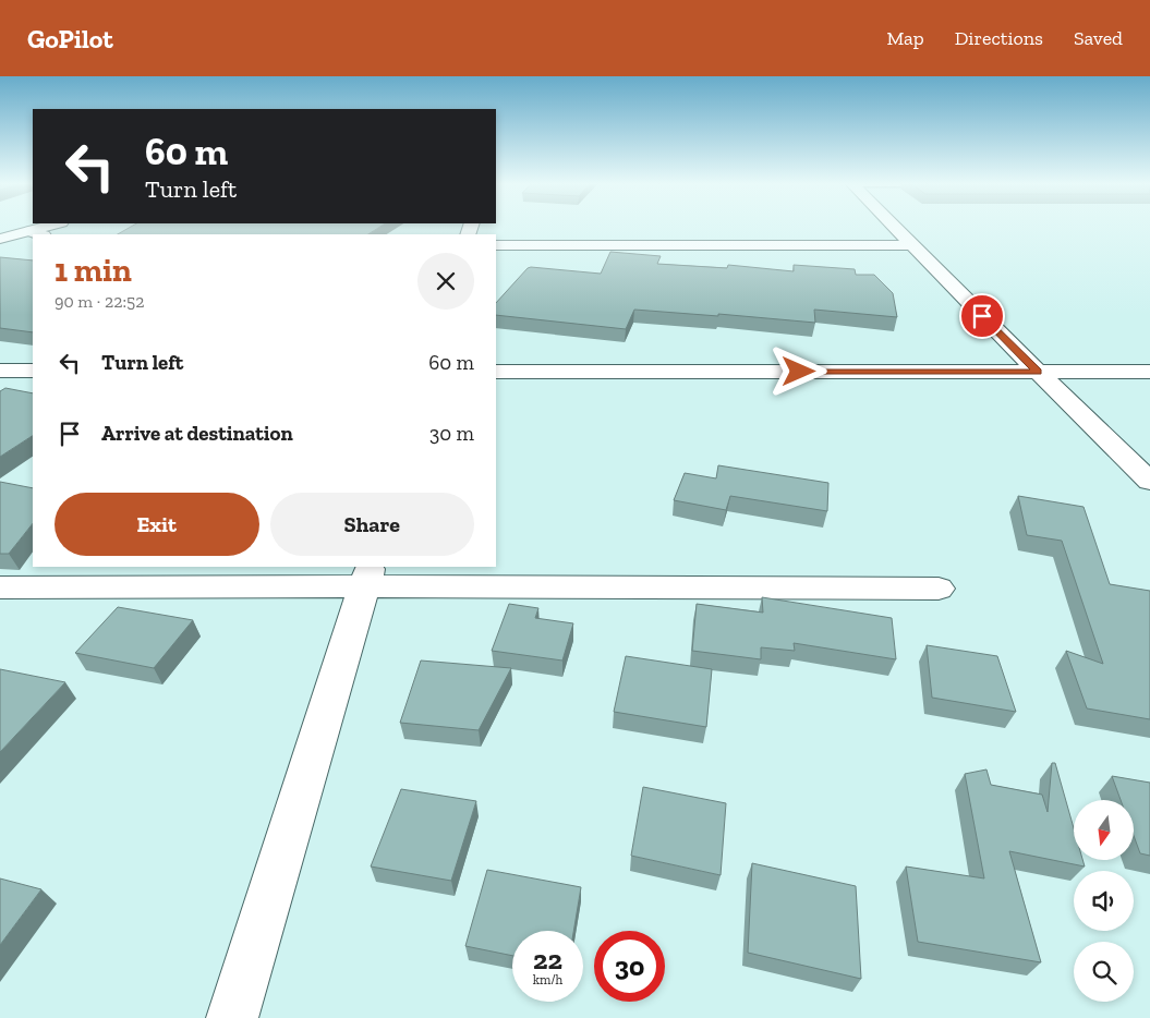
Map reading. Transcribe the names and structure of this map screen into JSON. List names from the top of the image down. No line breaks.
{"north":"bottom","page":{"header":"GoPilot","nav":["Map","Directions","Saved"],"turn":["60 m","Turn left"],"heading":["1 min","90 m · 22:52"],"list":[{"name":"Turn left","value":"60 m"},{"name":"Arrive at destination","value":"30 m"}],"buttons":["Exit","Share"],"speed":"22 km/h","limit":"30"}}
